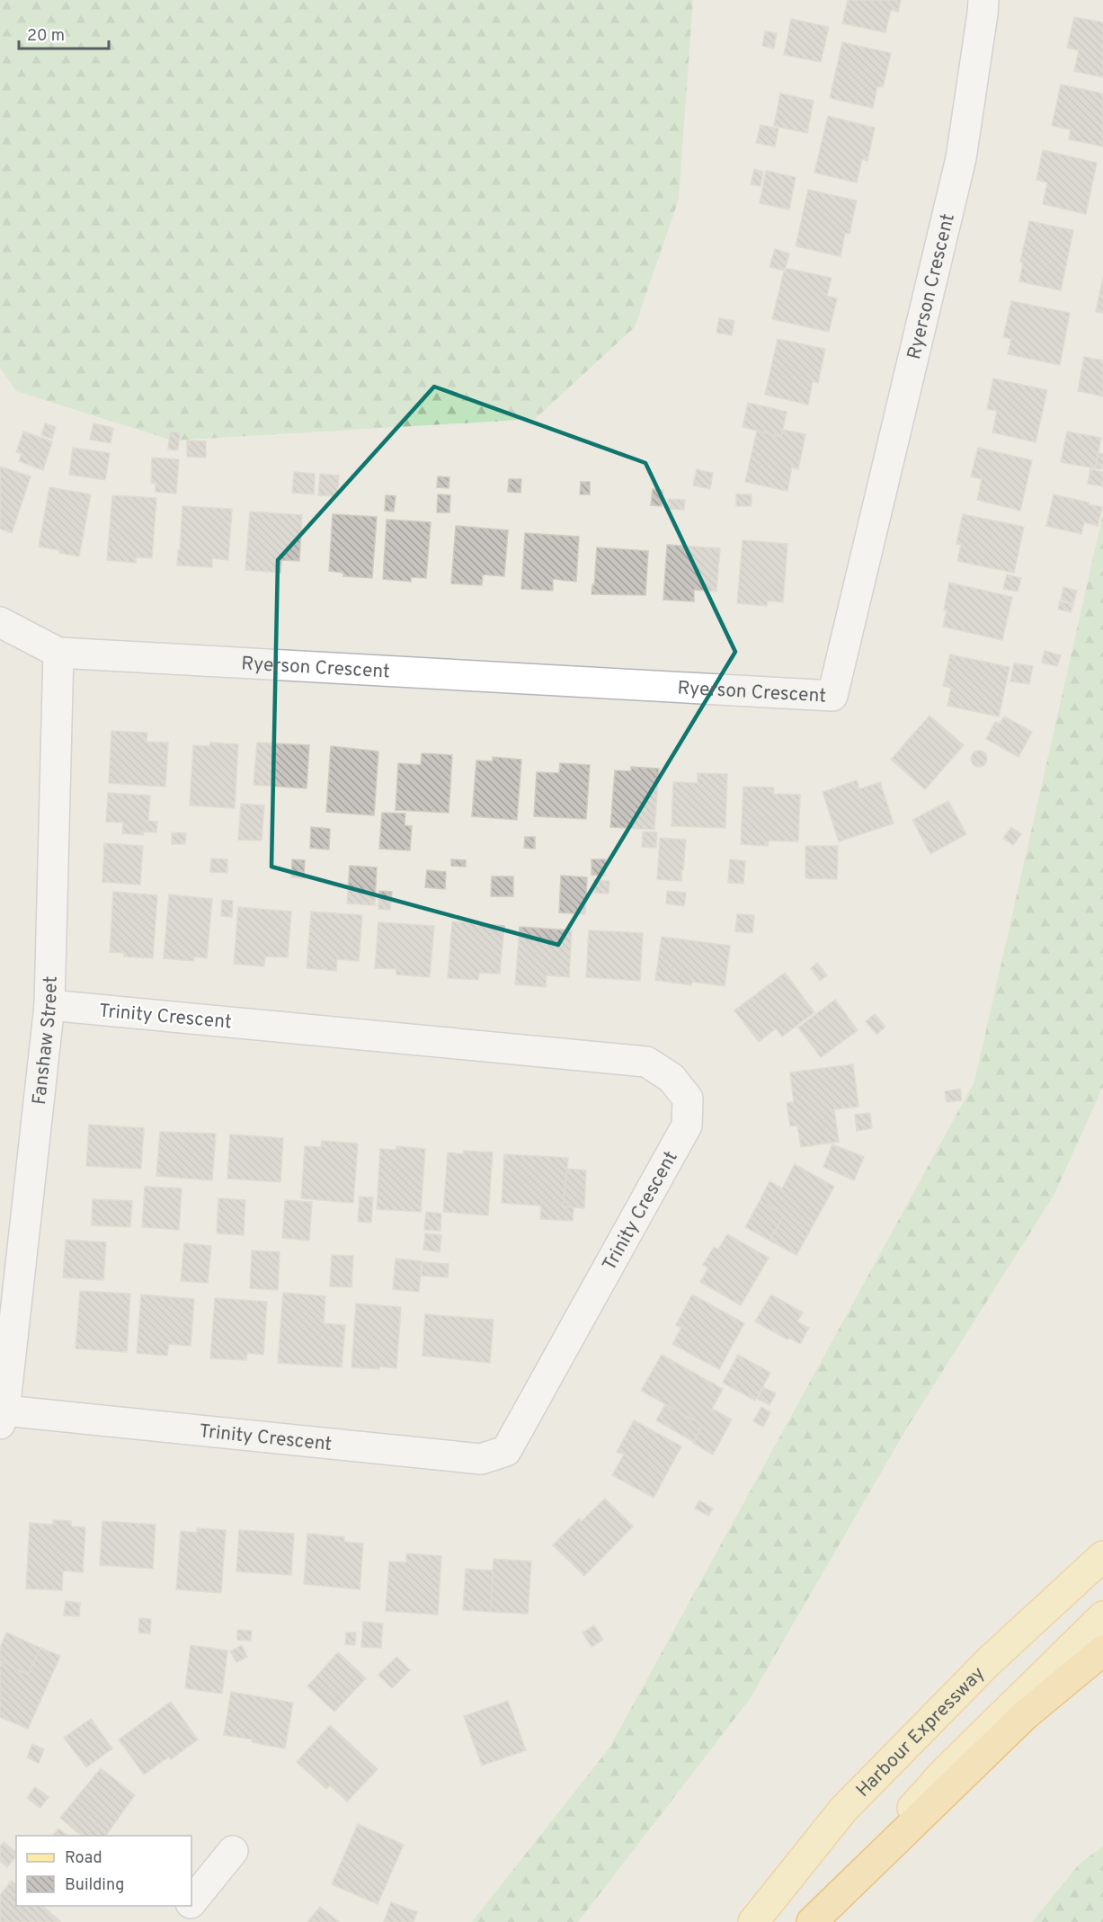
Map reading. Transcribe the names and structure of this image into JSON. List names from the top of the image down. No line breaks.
{"streets":{"main road":["Harbour Expressway"],"street":["Ryerson Crescent","Trinity Crescent","Fanshaw Street"]},"crossings":[["Ryerson Crescent","Fanshaw Street"],["Trinity Crescent","Fanshaw Street"]],"legend":["Road","Building"],"scale_bar":"20 m"}
